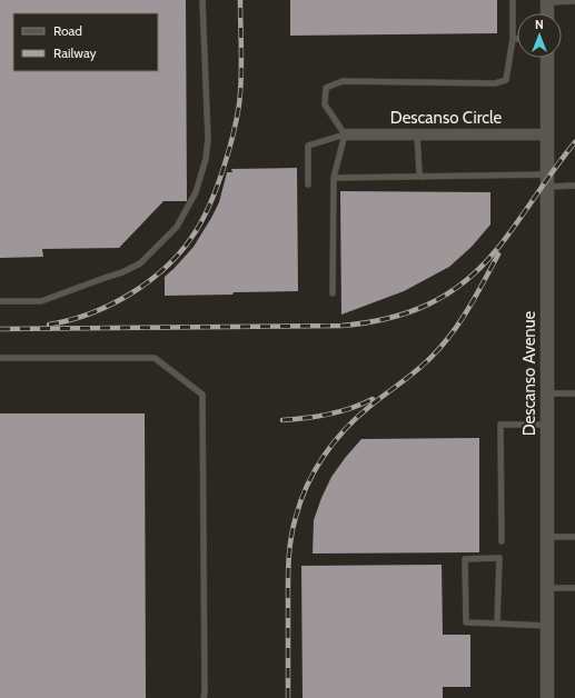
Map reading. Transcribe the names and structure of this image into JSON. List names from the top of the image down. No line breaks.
{"streets":{"street":["Descanso Circle","Descanso Avenue"]},"crossings":[["Descanso Circle","Descanso Avenue"]],"legend":["Road","Railway"],"north":"top"}
